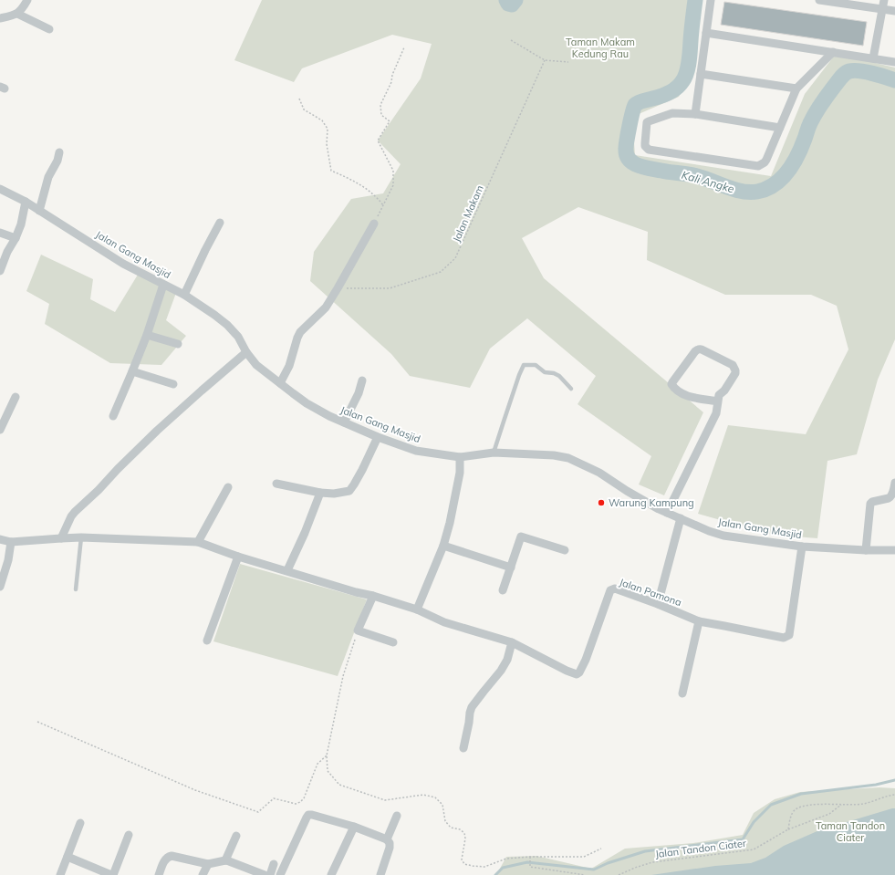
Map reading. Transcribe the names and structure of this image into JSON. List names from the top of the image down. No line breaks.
{"streets":{"street":["Jalan Gang Masjid","Jalan Pamona"],"path":["Jalan Makam","Jalan Tandon Ciater"]},"crossings":[["Jalan Gang Masjid","Jalan Pamona"]],"water":["Kali Angke"],"parks":["Taman Makam Kedung Rau","Taman Tandon Ciater"],"places":["Warung Kampung"]}
